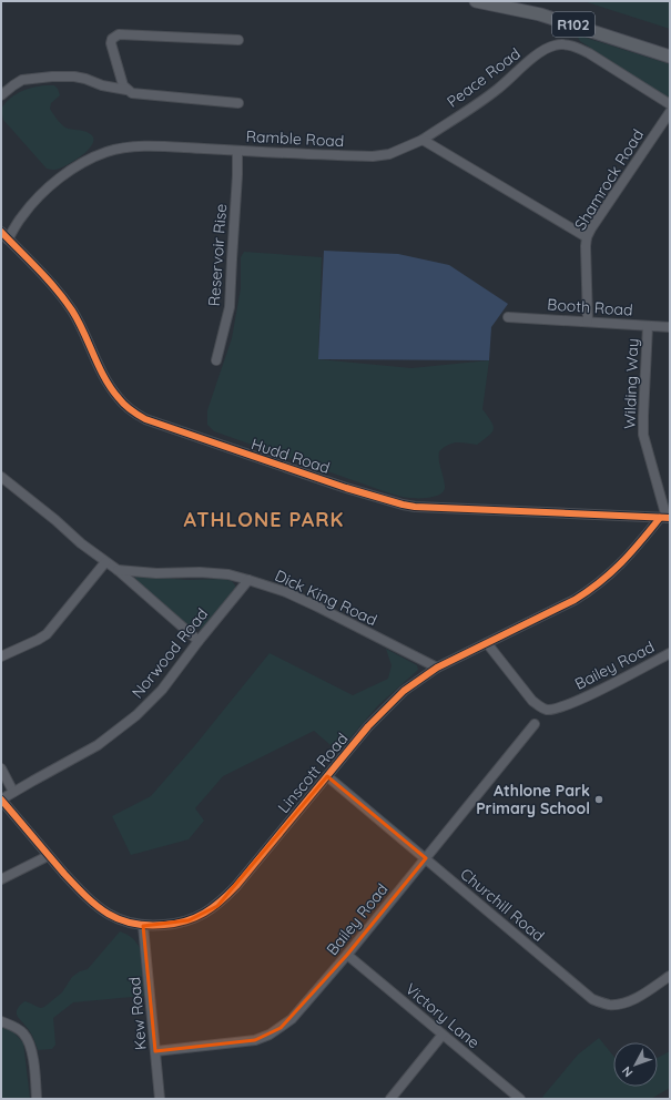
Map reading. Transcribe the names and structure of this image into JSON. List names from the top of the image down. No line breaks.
{"streets":{"main road":["R102"],"street":["Peace Road","Ramble Road","Shamrock Road","Reservoir Rise","Booth Road","Wilding Way","Hudd Road","Dick King Road","Norwood Road","Bailey Road","Linscott Road","Churchill Road","Kew Road","Victory Lane"]},"crossings":[["Peace Road","Ramble Road"],["Ramble Road","Reservoir Rise"],["Ramble Road","Hudd Road"],["Shamrock Road","Booth Road"],["Booth Road","Wilding Way"],["Wilding Way","Hudd Road"],["Wilding Way","Linscott Road"],["Hudd Road","Linscott Road"],["Dick King Road","Norwood Road"],["Dick King Road","Linscott Road"],["Norwood Road","Linscott Road"],["Bailey Road","Linscott Road"],["Bailey Road","Churchill Road"],["Bailey Road","Kew Road"],["Bailey Road","Victory Lane"],["Linscott Road","Churchill Road"],["Linscott Road","Kew Road"]],"districts":["ATHLONE PARK"],"places":["Athlone Park Primary School"],"north":"bottom left"}
